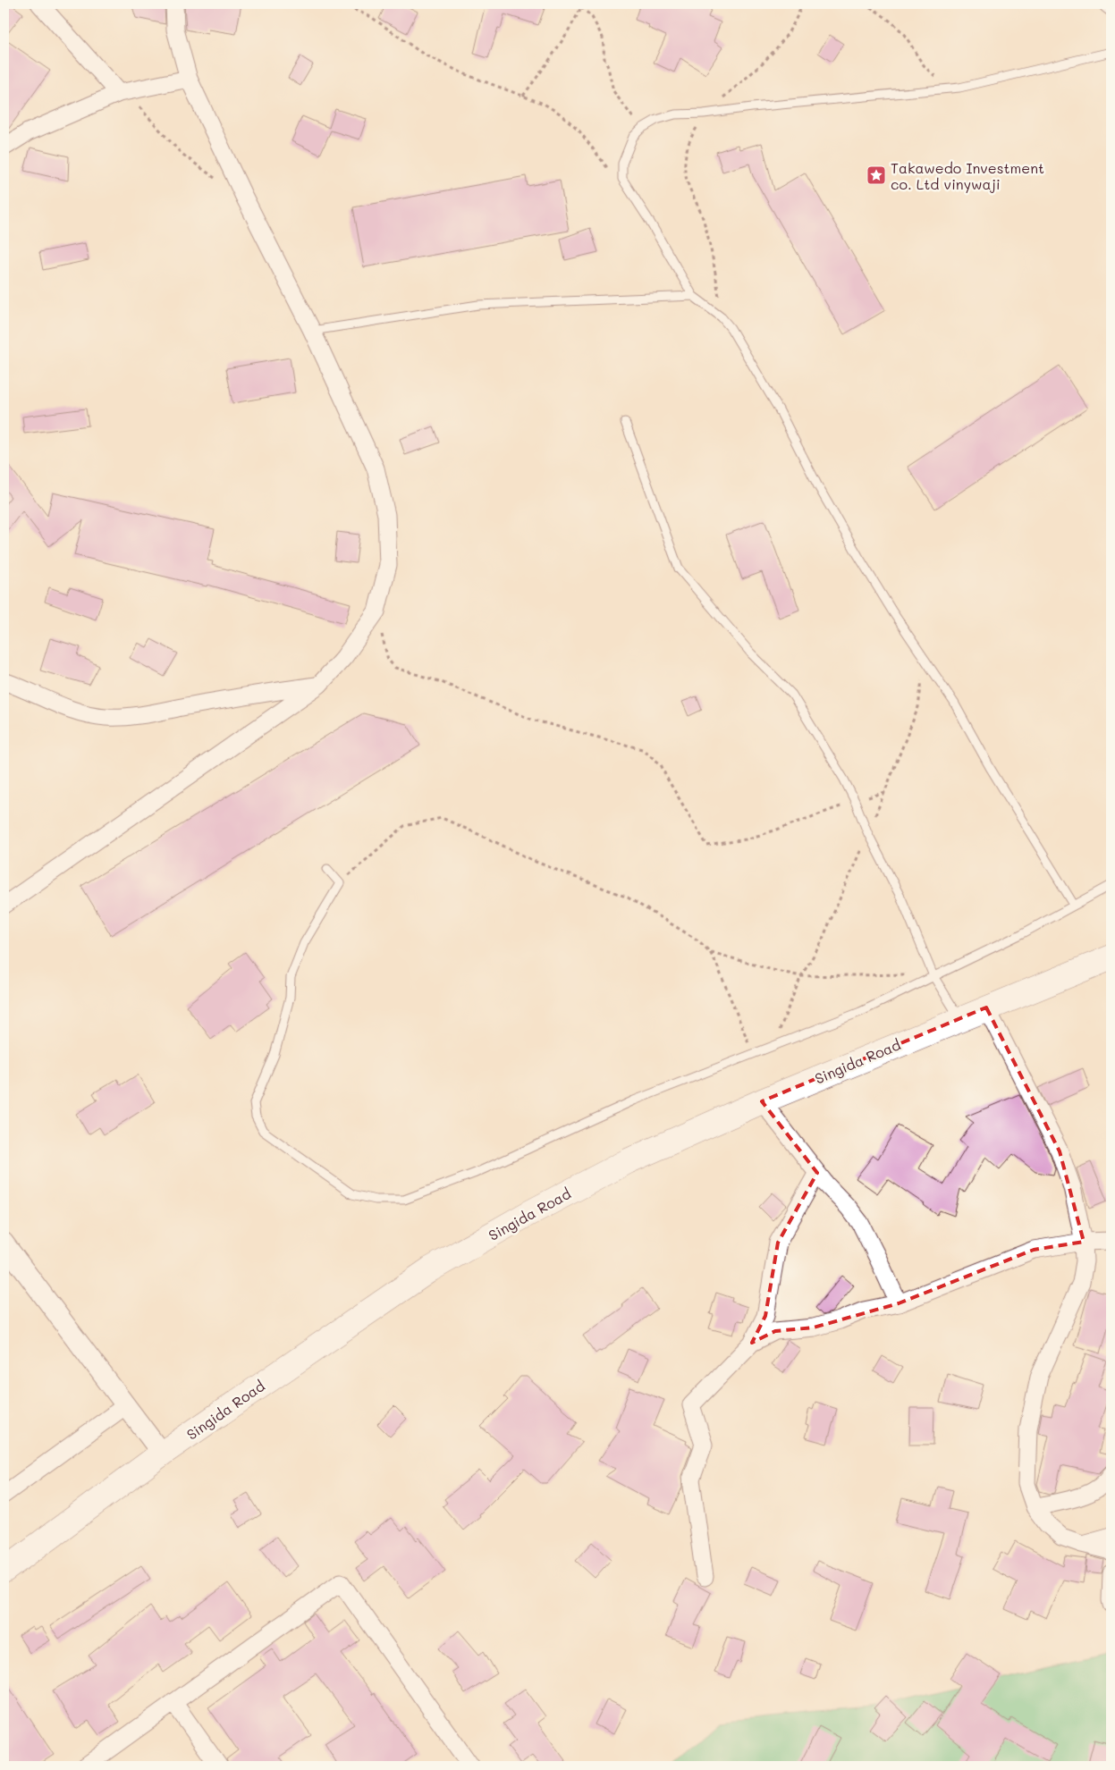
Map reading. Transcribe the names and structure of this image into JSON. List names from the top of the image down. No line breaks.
{"streets":{"highway":["Singida Road"]},"places":{"place":["Takawedo Investment co. Ltd vinywaji"]}}
